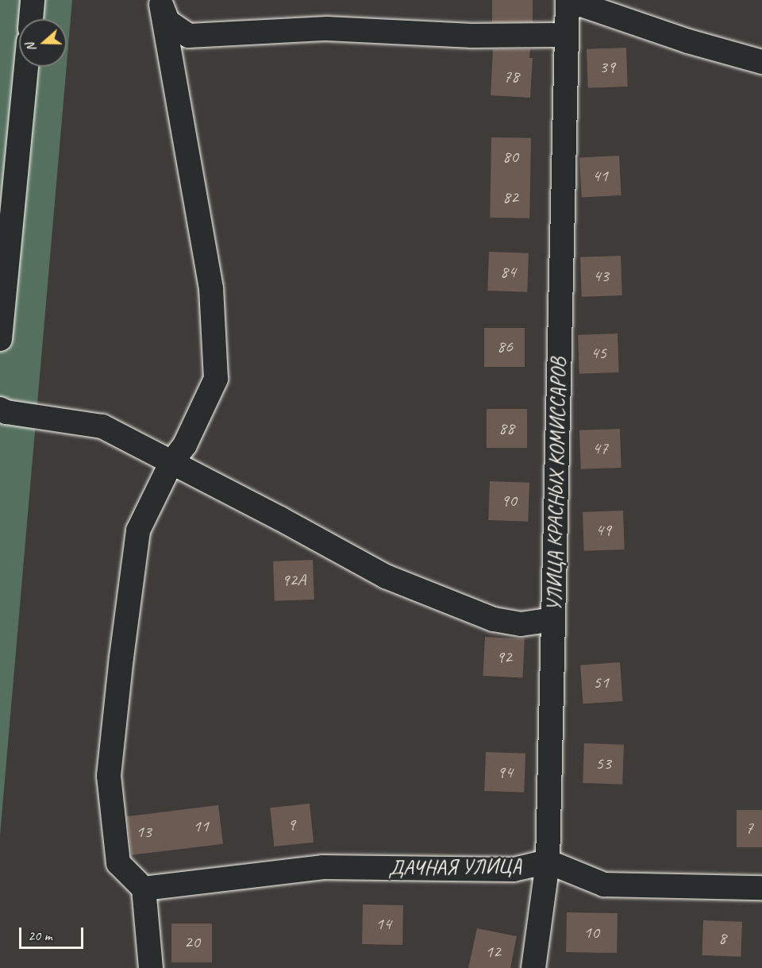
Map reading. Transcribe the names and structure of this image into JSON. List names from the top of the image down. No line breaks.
{"streets":{"street":["УЛИЦА КРАСНЫХ КОМИССАРОВ","ДАЧНАЯ УЛИЦА"]},"crossings":[["УЛИЦА КРАСНЫХ КОМИССАРОВ","ДАЧНАЯ УЛИЦА"]],"house_numbers":["39","78","80","41","82","84","43","86","45","88","47","90","49","92А","92","51","53","94","9","11","7","13","14","10","8","20","12"],"scale_bar":"20 m","north":"left"}
